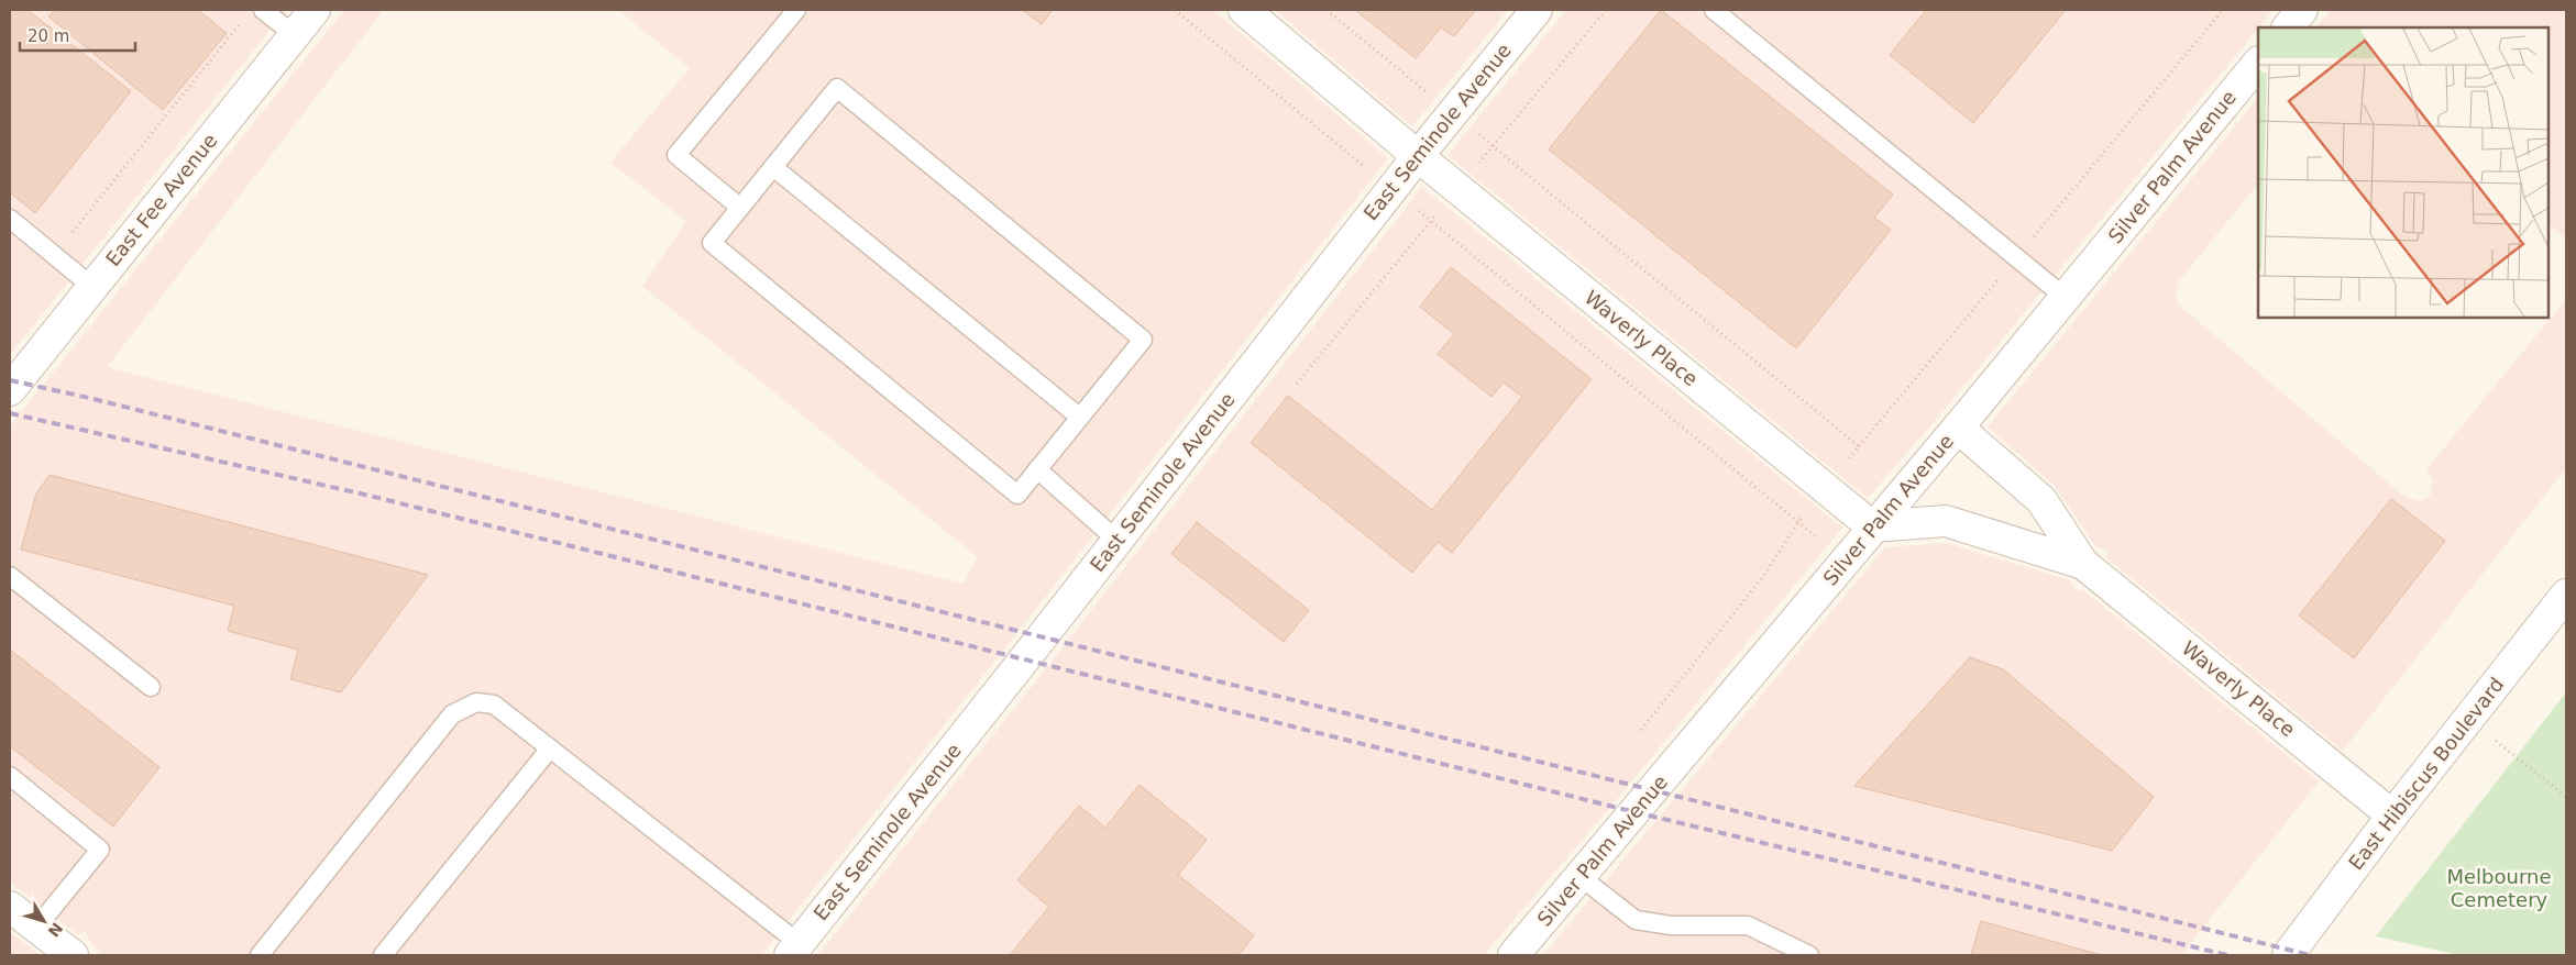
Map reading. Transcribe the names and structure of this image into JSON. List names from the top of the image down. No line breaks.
{"streets":{"street":["East Seminole Avenue","Silver Palm Avenue","East Fee Avenue","Waverly Place","East Hibiscus Boulevard"]},"crossings":[["East Seminole Avenue","Waverly Place"],["Silver Palm Avenue","Waverly Place"],["Waverly Place","East Hibiscus Boulevard"]],"parks":["Melbourne Cemetery"],"scale_bar":"20 m","north":"bottom right"}
